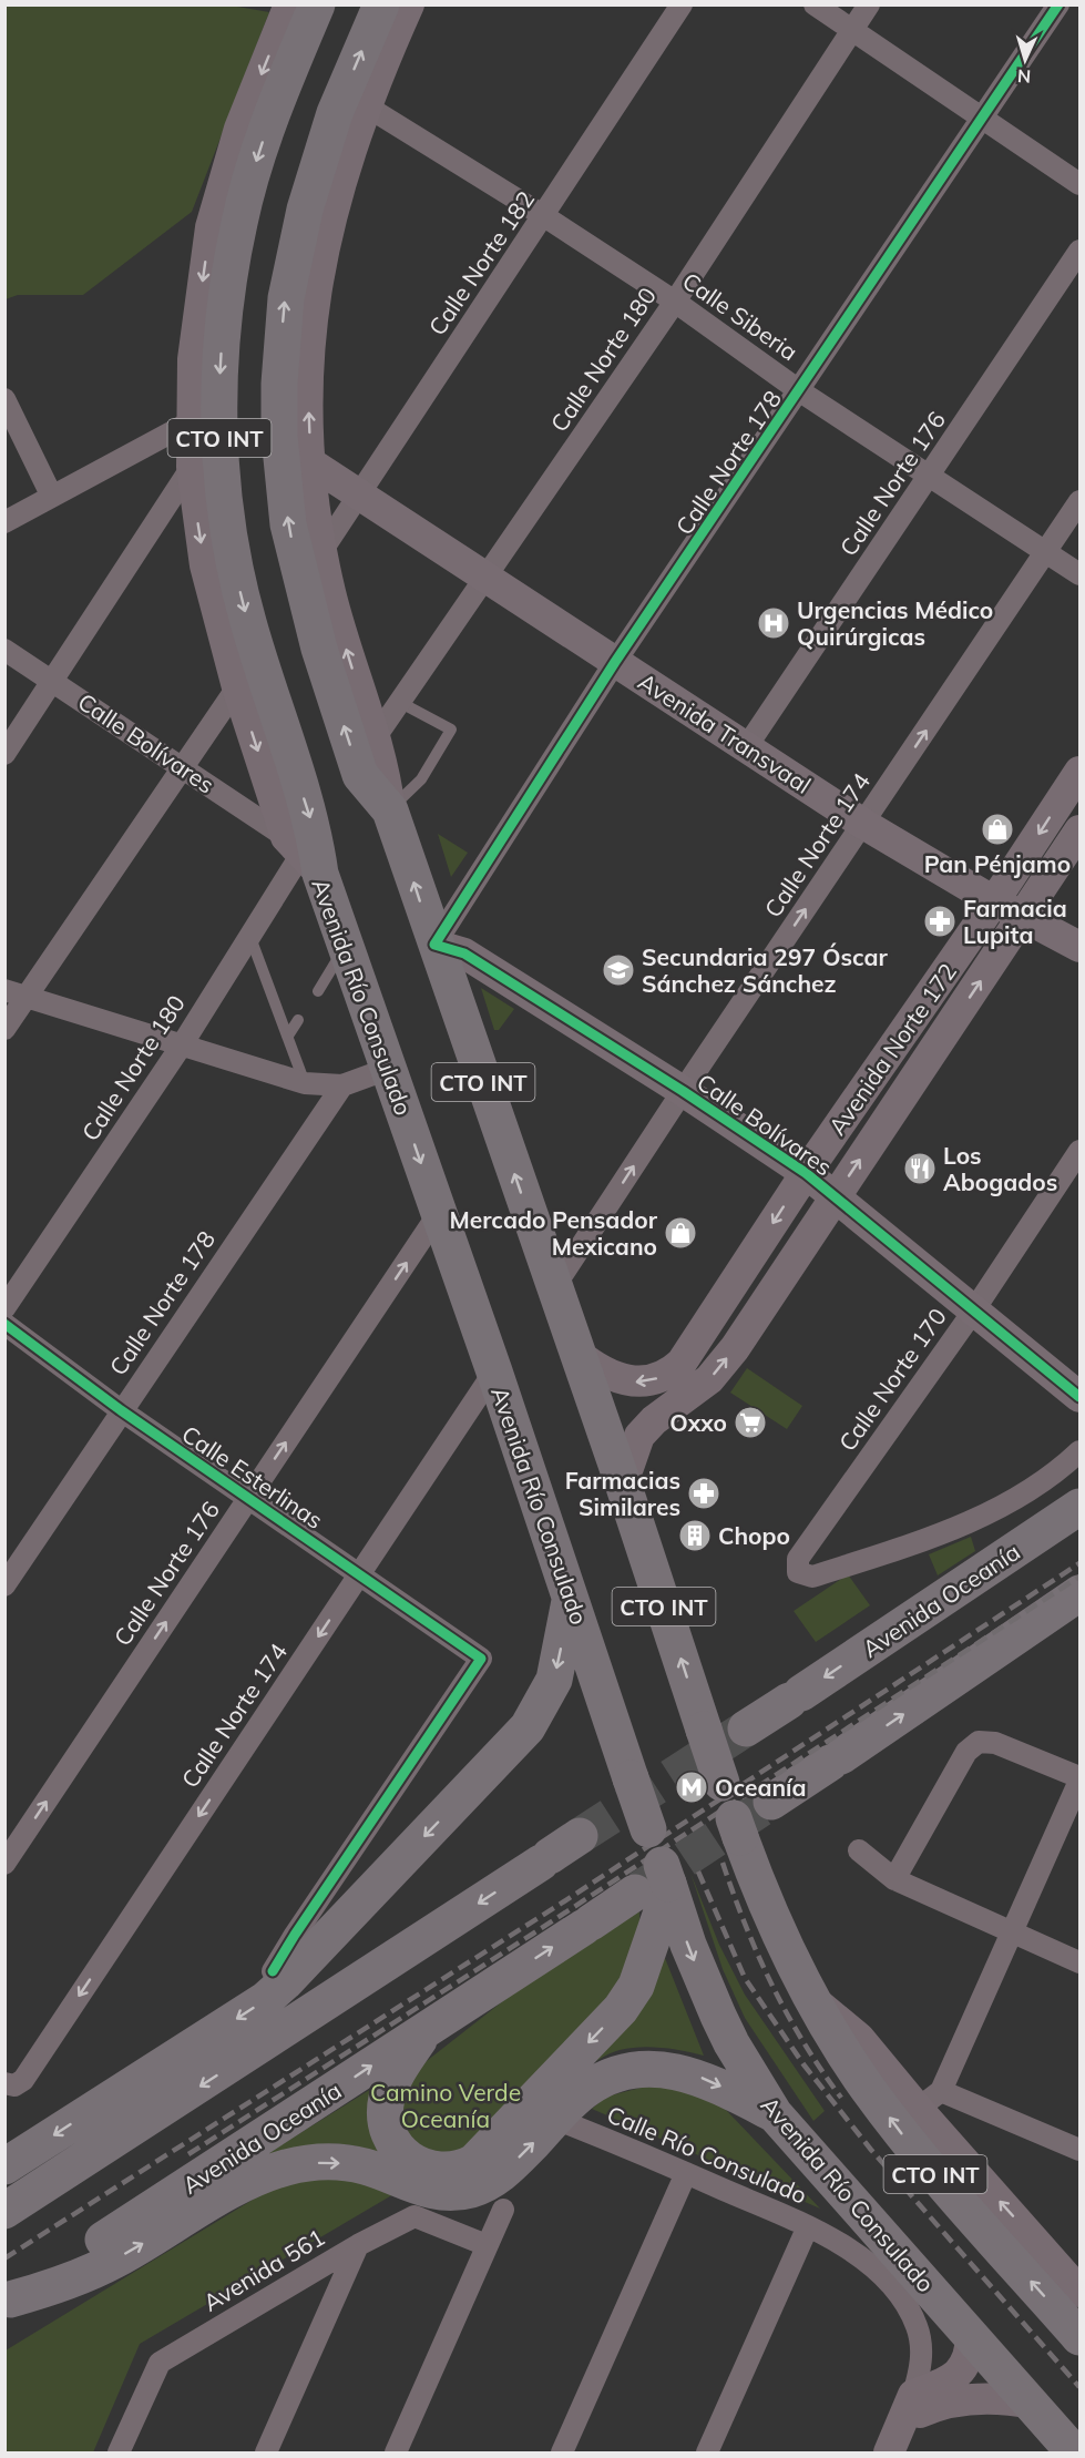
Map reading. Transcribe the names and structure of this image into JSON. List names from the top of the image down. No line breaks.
{"streets":{"highway":["CTO INT","Avenida Río Consulado","Avenida Oceanía"],"street":["Calle Norte 182","Calle Siberia","Calle Norte 180","Calle Norte 178","Calle Norte 176","Avenida Transvaal","Calle Bolívares","Calle Norte 174","Avenida Norte 172","Calle Norte 170","Calle Esterlinas","Calle Río Consulado","Avenida 561"]},"crossings":[["Calle Norte 182","Calle Siberia"],["Calle Norte 182","CTO INT"],["Calle Norte 182","Avenida Transvaal"],["Calle Siberia","Calle Norte 180"],["Calle Siberia","CTO INT"],["Calle Siberia","Calle Norte 178"],["Calle Siberia","Calle Norte 176"],["Calle Siberia","Calle Norte 174"],["Calle Norte 180","CTO INT"],["Calle Norte 180","Avenida Transvaal"],["Calle Norte 180","Calle Bolívares"],["Calle Norte 180","Avenida Río Consulado"],["CTO INT","Calle Norte 178"],["CTO INT","Avenida Transvaal"],["CTO INT","Calle Bolívares"],["CTO INT","Calle Norte 174"],["CTO INT","Avenida Río Consulado"],["CTO INT","Avenida Norte 172"],["Calle Norte 178","Avenida Transvaal"],["Calle Norte 178","Calle Bolívares"],["Calle Norte 178","Calle Esterlinas"],["Calle Norte 176","Avenida Transvaal"],["Calle Norte 176","Avenida Río Consulado"],["Calle Norte 176","Calle Esterlinas"],["Avenida Transvaal","Calle Norte 174"],["Avenida Transvaal","Avenida Norte 172"],["Calle Bolívares","Calle Norte 174"],["Calle Bolívares","Avenida Río Consulado"],["Calle Bolívares","Avenida Norte 172"],["Calle Bolívares","Calle Norte 170"],["Calle Norte 174","Avenida Río Consulado"],["Calle Norte 174","Calle Esterlinas"],["Avenida Río Consulado","Avenida Oceanía"]],"one_way":["Calle Norte 176"],"parks":["Camino Verde Oceanía"],"places":{"hospital":["Urgencias Médico Quirúrgicas"],"shop":["Pan Pénjamo","Mercado Pensador Mexicano"],"pharmacy":["Farmacia Lupita","Farmacias Similares"],"school or university":["Secundaria 297 Óscar Sánchez Sánchez"],"restaurant":["Los Abogados"],"supermarket":["Oxxo"],"building":["Chopo"],"metro station":["Oceanía"]},"north":"bottom"}
